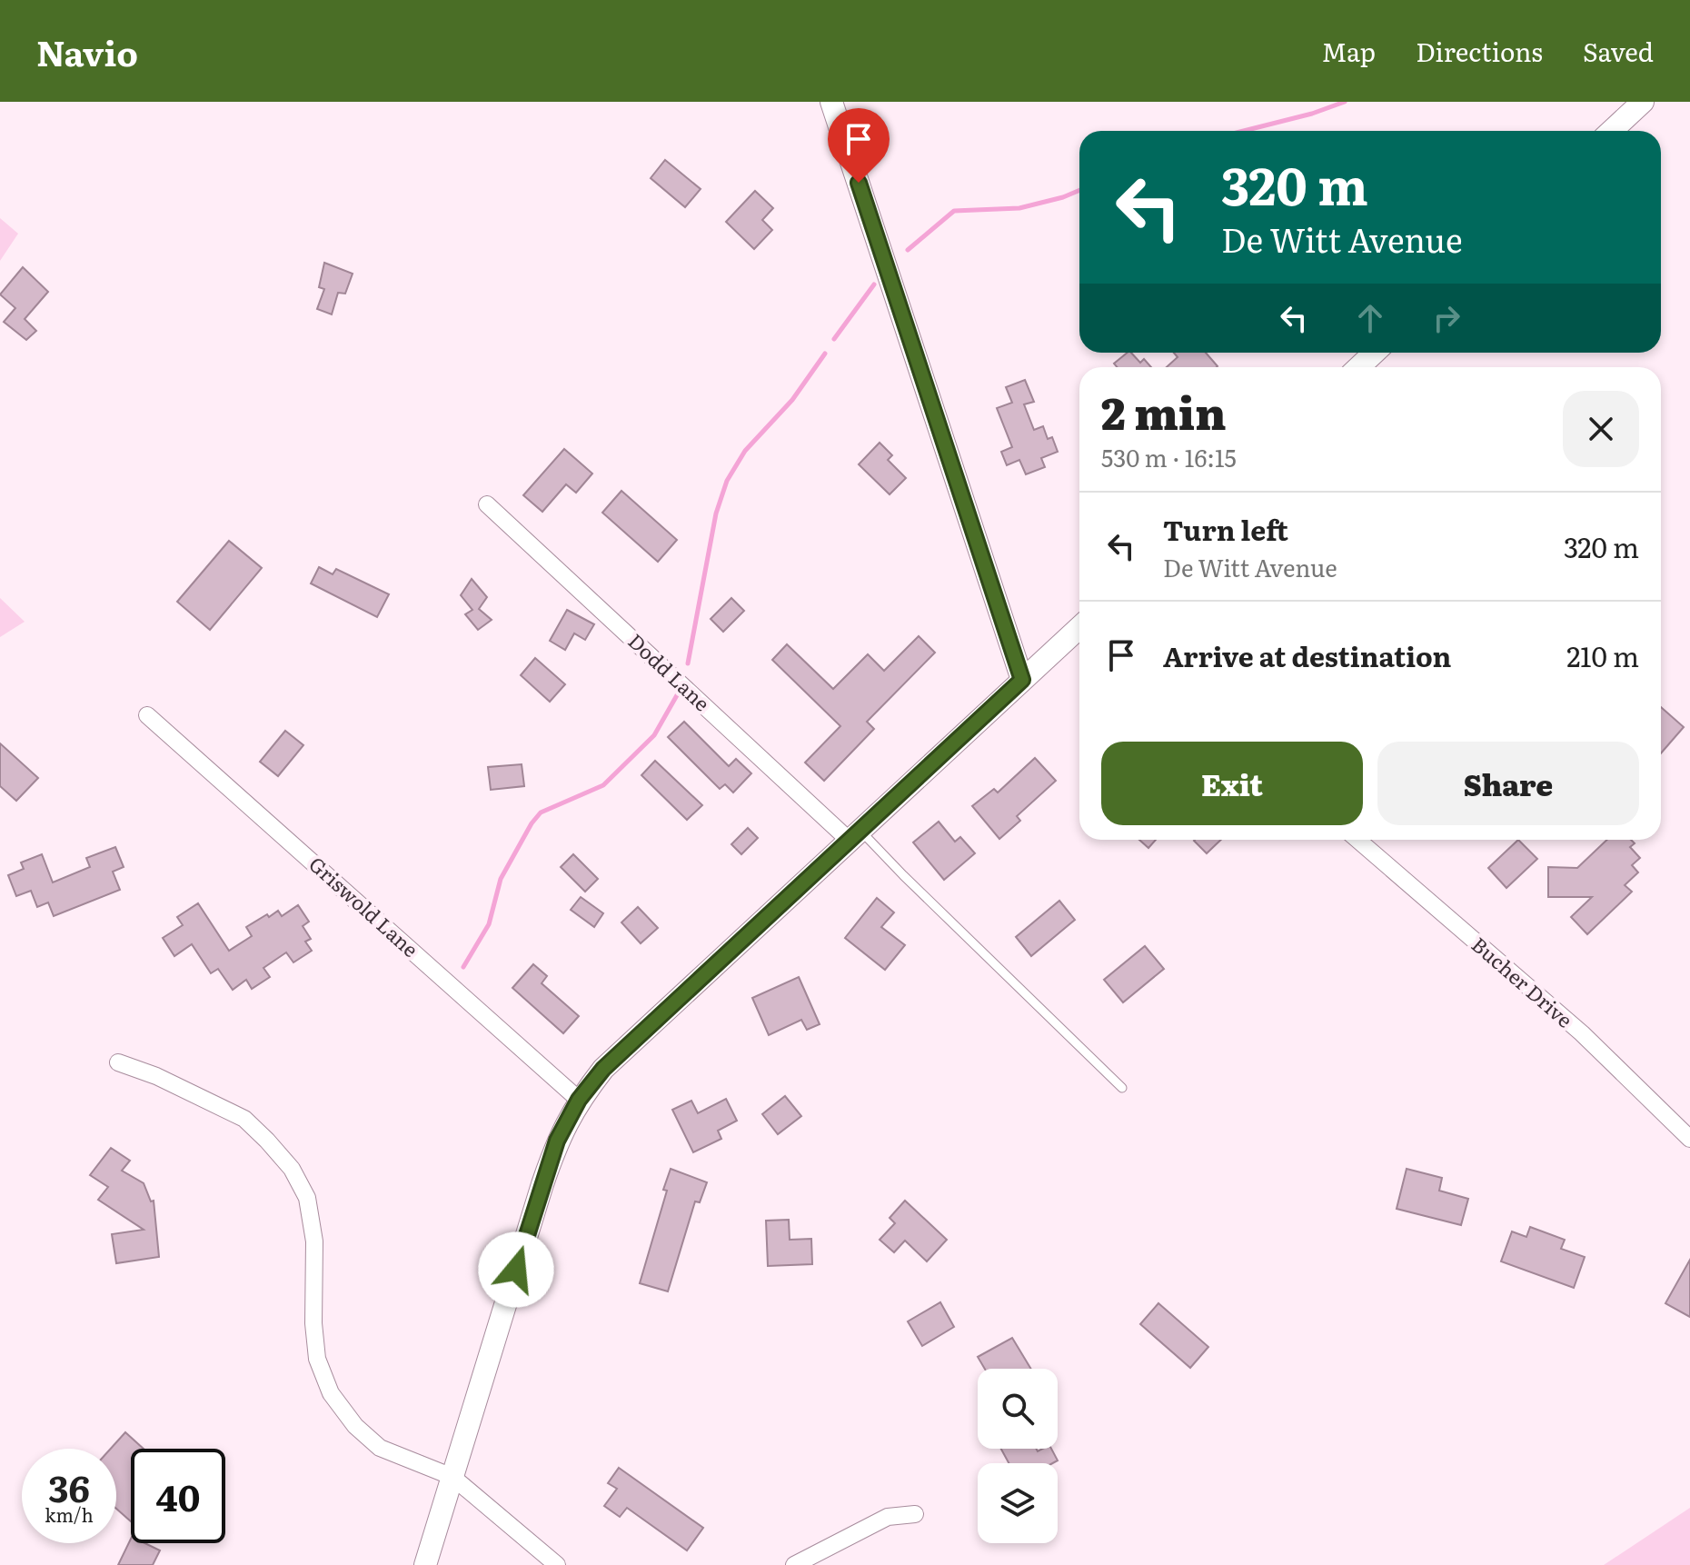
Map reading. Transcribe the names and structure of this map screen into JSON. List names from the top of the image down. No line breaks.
{"streets":{"street":["Dodd Lane","Griswold Lane","Bucher Drive"]},"page":{"header":"Navio","nav":["Map","Directions","Saved"],"turn":["320 m","De Witt Avenue"],"heading":["2 min","530 m · 16:15"],"list":[{"name":"Turn left","note":"De Witt Avenue","value":"320 m"},{"name":"Arrive at destination","value":"210 m"}],"buttons":["Exit","Share"],"speed":"36 km/h","limit":"40"}}
